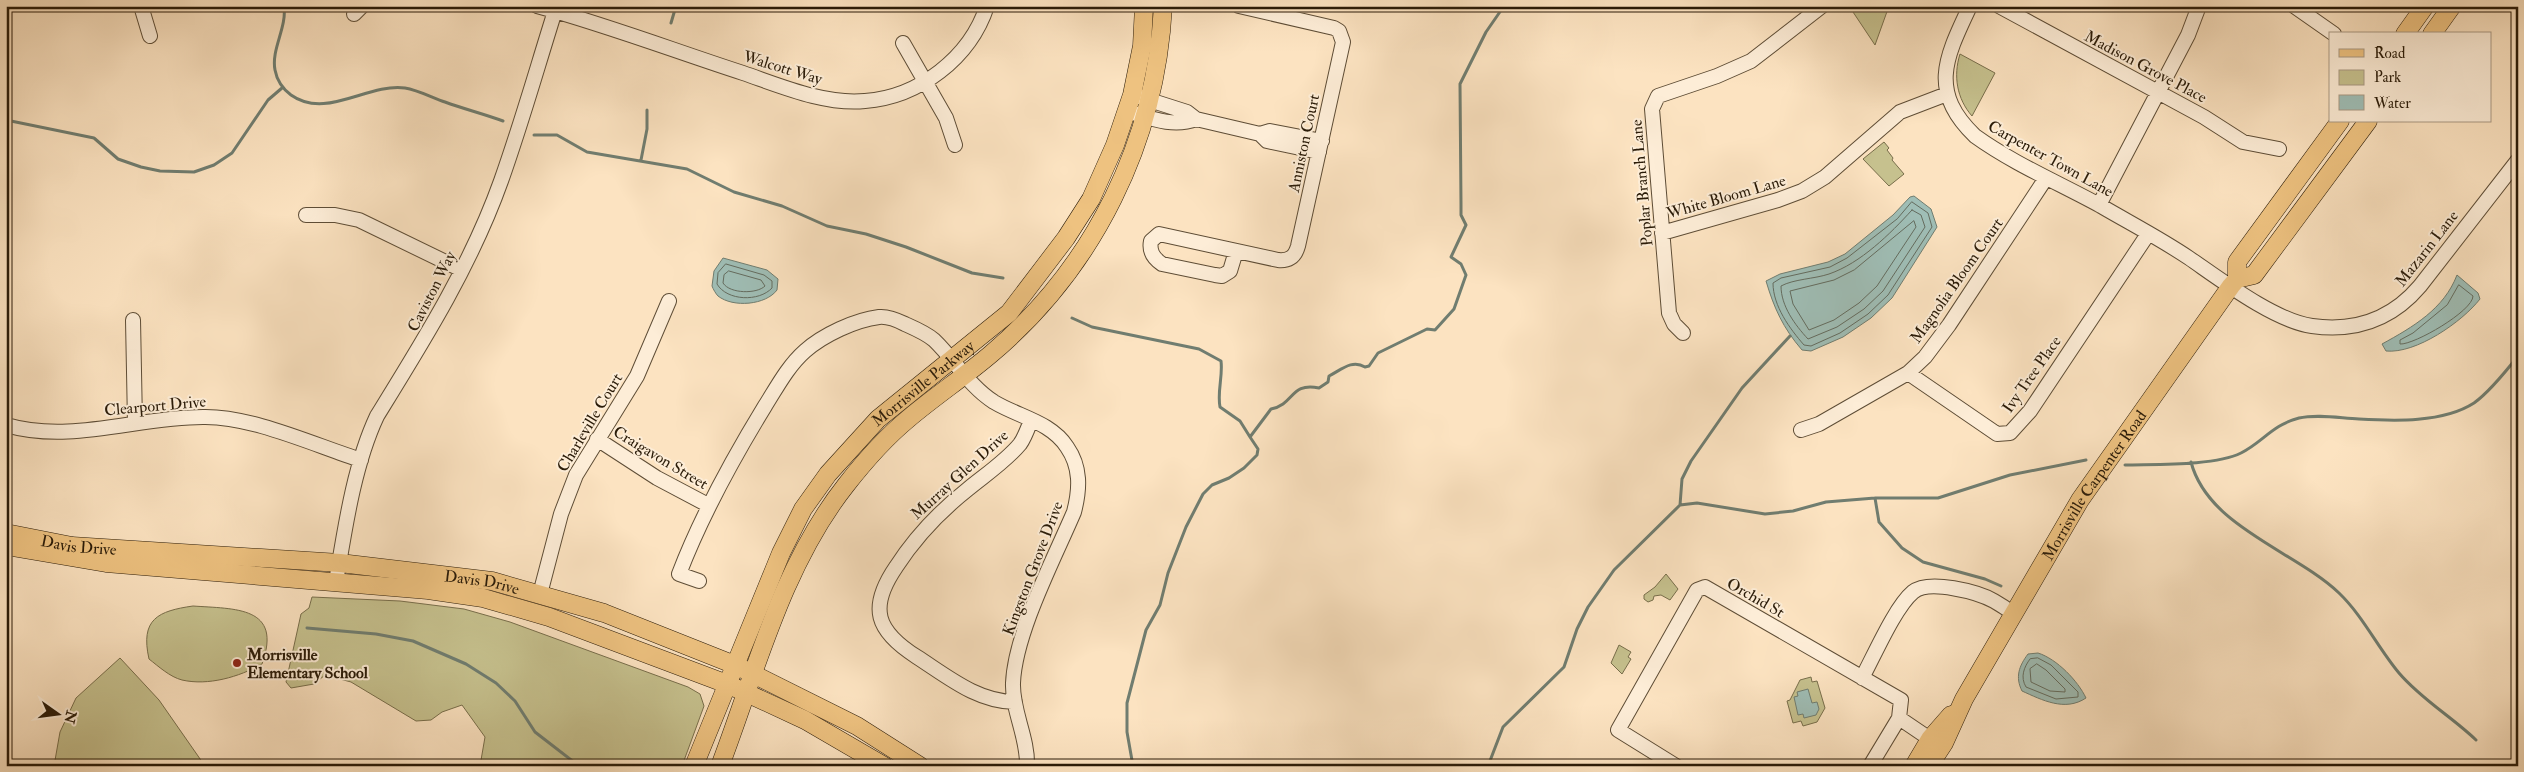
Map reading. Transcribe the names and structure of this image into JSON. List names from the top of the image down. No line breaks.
{"streets":{"main road":["Morrisville Parkway","Morrisville Carpenter Road","Davis Drive"],"street":["Madison Grove Place","Walcott Way","Anniston Court","Carpenter Town Lane","Poplar Branch Lane","White Bloom Lane","Mazarin Lane","Magnolia Bloom Court","Caviston Way","Ivy Tree Place","Clearport Drive","Charleville Court","Craigavon Street","Murray Glen Drive","Kingston Grove Drive","Orchid St"]},"crossings":[["Walcott Way","Caviston Way"],["Carpenter Town Lane","White Bloom Lane"],["Carpenter Town Lane","Mazarin Lane"],["Carpenter Town Lane","Magnolia Bloom Court"],["Carpenter Town Lane","Ivy Tree Place"],["Carpenter Town Lane","Morrisville Carpenter Road"],["Poplar Branch Lane","White Bloom Lane"],["Mazarin Lane","Morrisville Carpenter Road"],["Magnolia Bloom Court","Ivy Tree Place"],["Caviston Way","Clearport Drive"],["Caviston Way","Davis Drive"],["Morrisville Parkway","Davis Drive"],["Morrisville Parkway","Kingston Grove Drive"],["Charleville Court","Craigavon Street"],["Charleville Court","Davis Drive"],["Craigavon Street","Kingston Grove Drive"],["Murray Glen Drive","Kingston Grove Drive"]],"places":["Morrisville Elementary School"],"legend":["Road","Park","Water"],"north":"right"}
